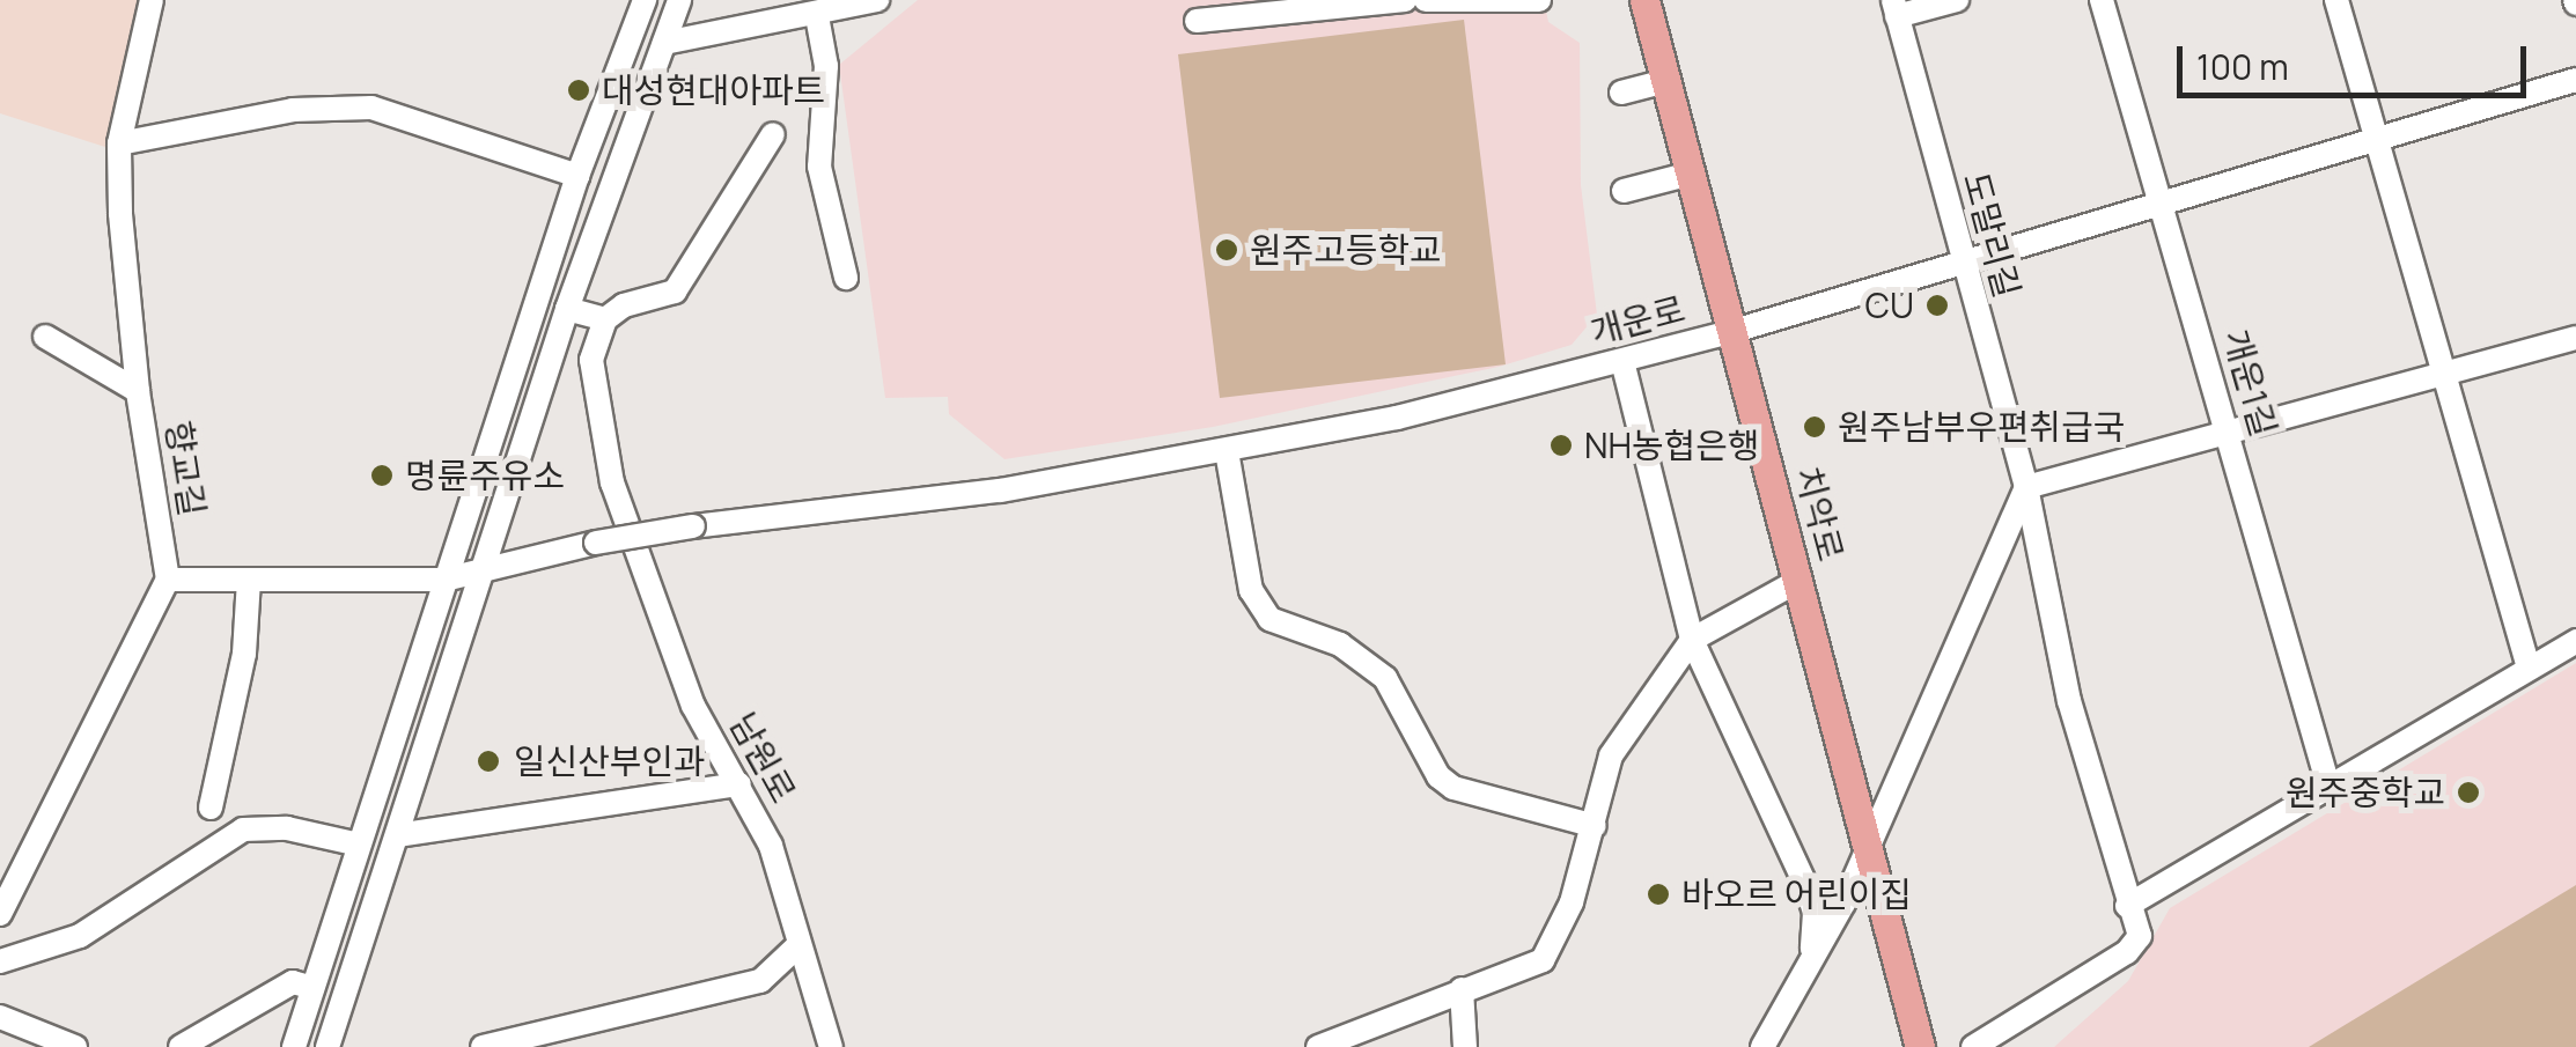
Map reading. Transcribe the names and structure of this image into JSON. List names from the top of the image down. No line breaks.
{"streets":{"main road":["치악로"],"street":["도말리길","개운로","개운1길","향교길","남원로"]},"crossings":[["도말리길","개운로"],["개운로","개운1길"],["개운로","치악로"]],"places":["대성현대아파트","원주고등학교","CU","원주남부우편취급국","NH농협은행","명륜주유소","일신산부인과","원주중학교","바오르 어린이집"],"scale_bar":"100 m"}
